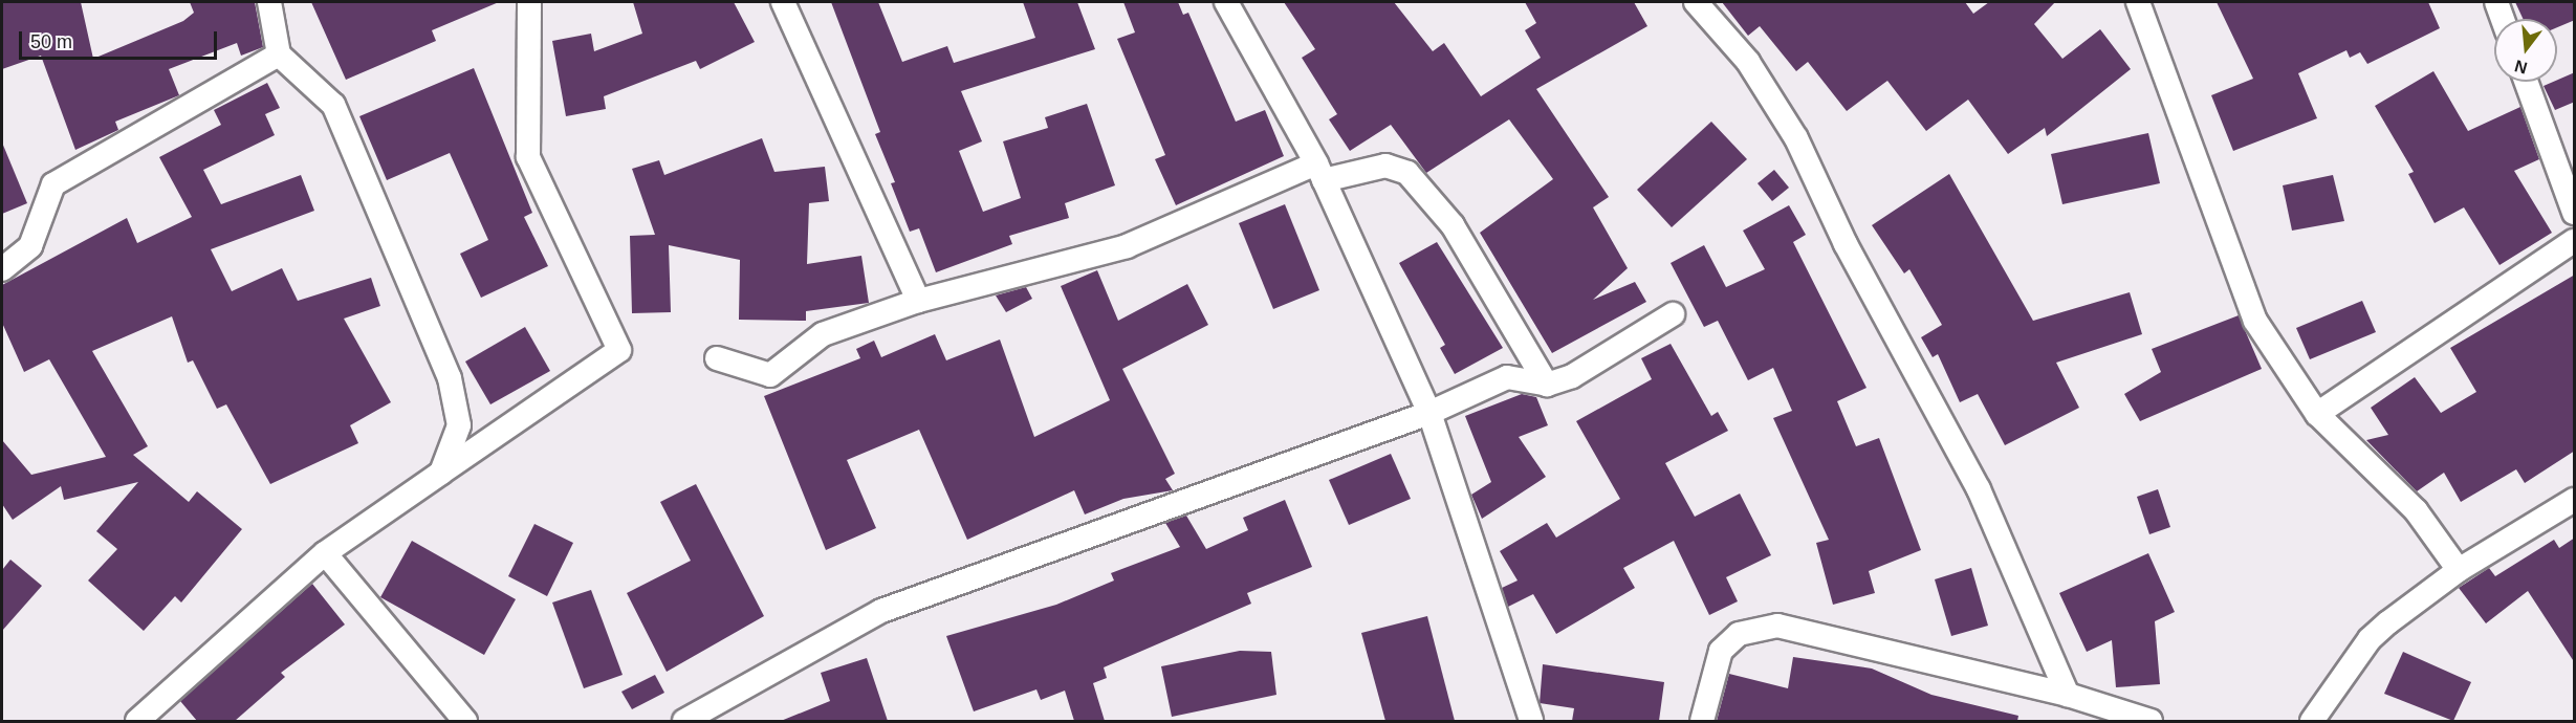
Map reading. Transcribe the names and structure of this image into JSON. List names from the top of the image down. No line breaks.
{"scale_bar":"50 m","north":"bottom"}
